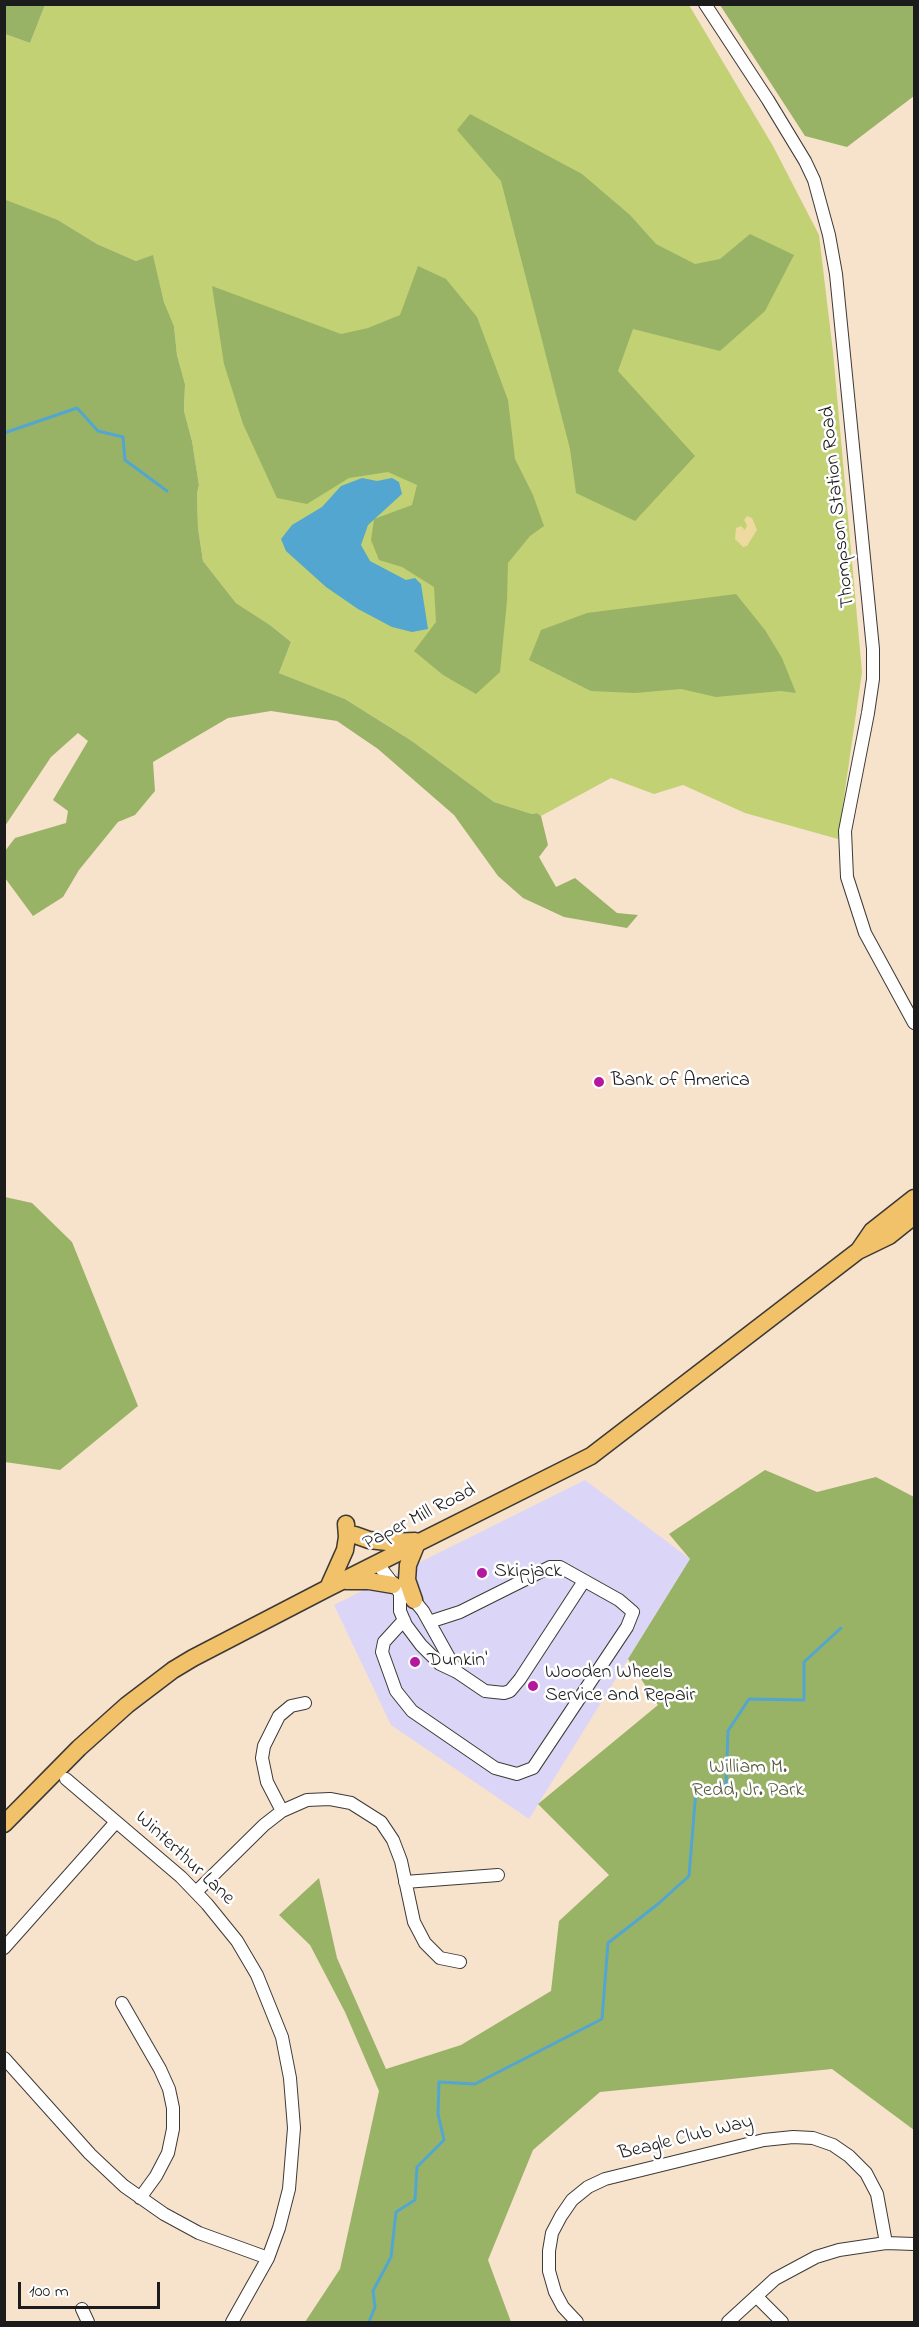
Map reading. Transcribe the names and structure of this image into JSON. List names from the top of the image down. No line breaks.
{"streets":{"main road":["Paper Mill Road"],"street":["Thompson Station Road","Winterthur Lane","Beagle Club Way"]},"parks":["William M. Redd, Jr. Park"],"places":["Bank of America","Skipjack","Dunkin'","Wooden Wheels Service and Repair"],"scale_bar":"100 m"}
